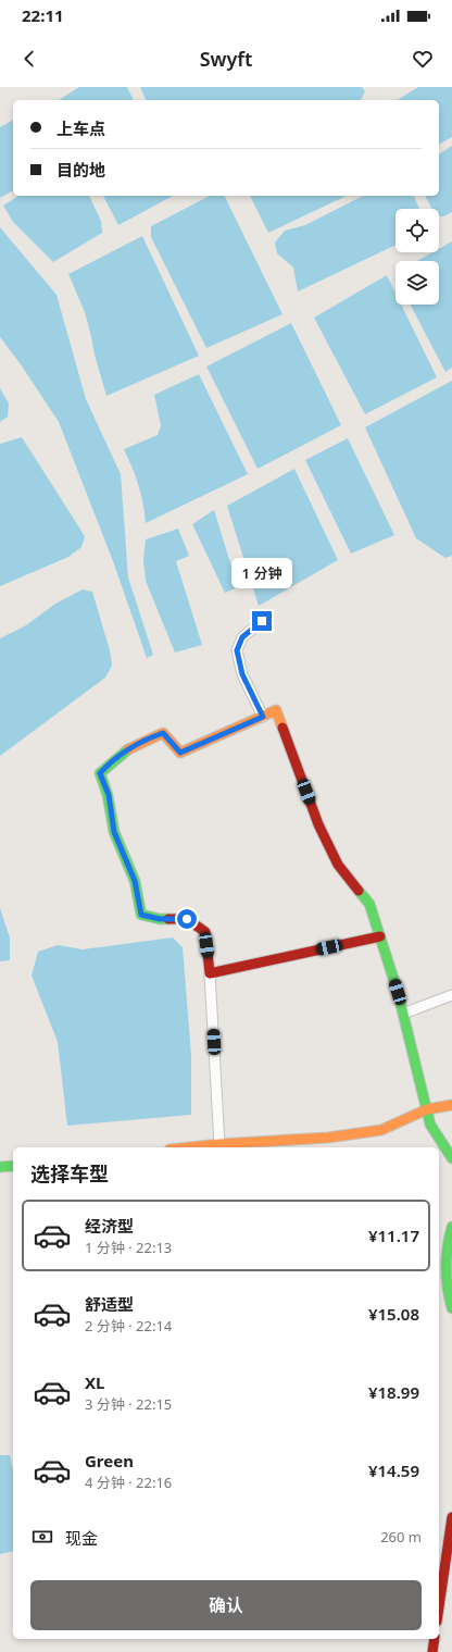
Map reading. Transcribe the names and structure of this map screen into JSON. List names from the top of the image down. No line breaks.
{"page":{"status":"22:11","header":"Swyft","banner":["上车点","目的地"],"bubble":"1 分钟","heading":"选择车型","list":[{"name":"经济型","note":"1 分钟 · 22:13","value":"¥11.17"},{"name":"舒适型","note":"2 分钟 · 22:14","value":"¥15.08"},{"name":"XL","note":"3 分钟 · 22:15","value":"¥18.99"},{"name":"Green","note":"4 分钟 · 22:16","value":"¥14.59"}],"pay":["现金","260 m"],"buttons":"确认"}}
